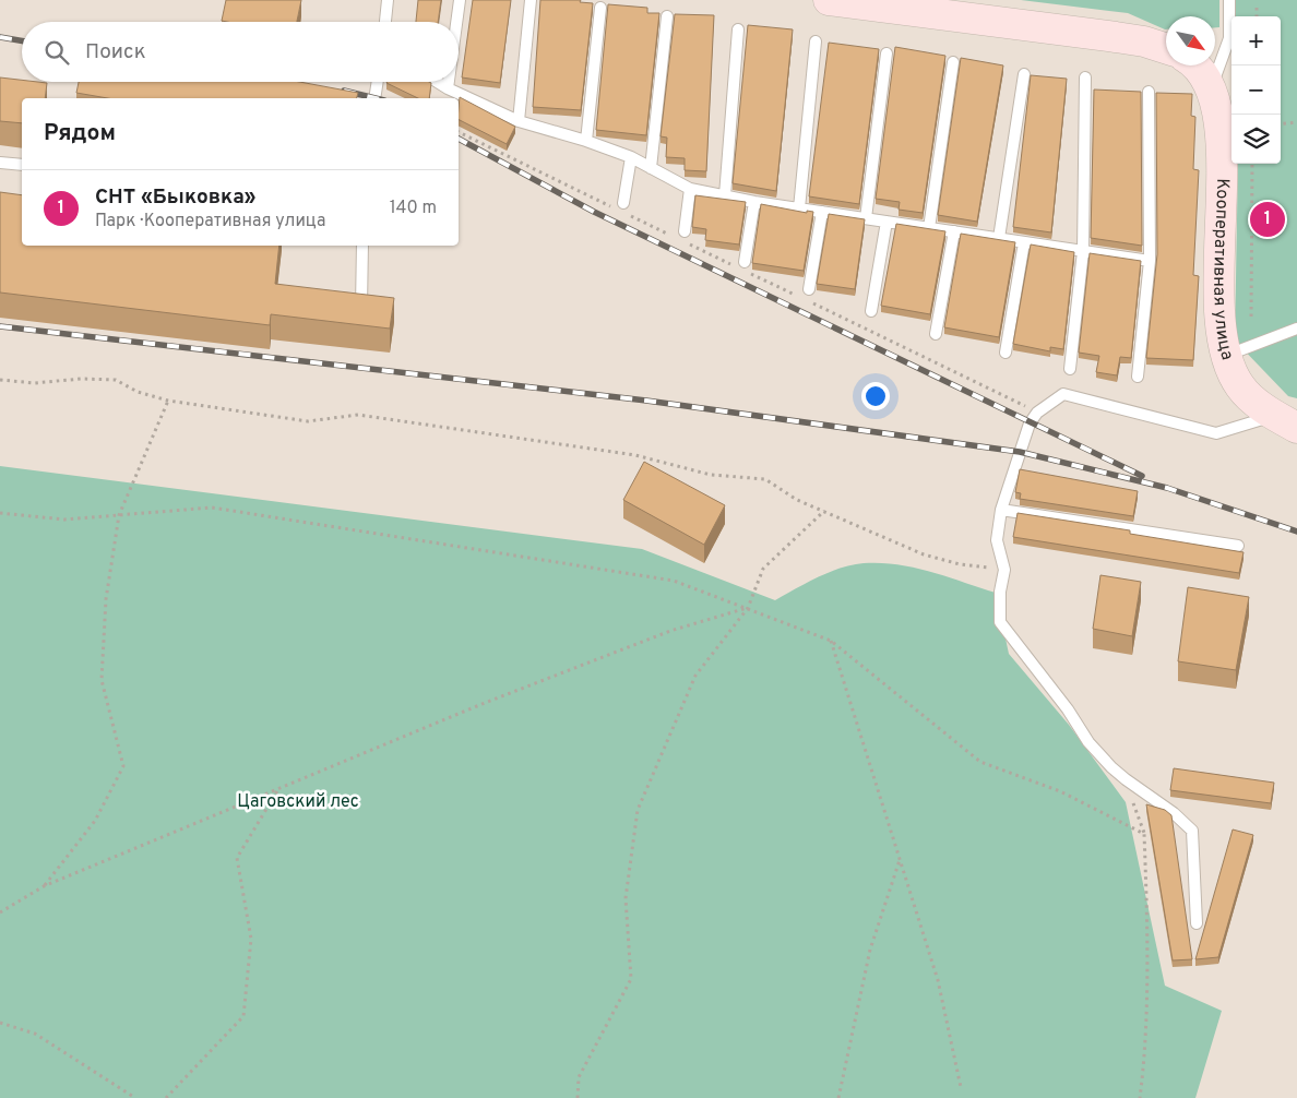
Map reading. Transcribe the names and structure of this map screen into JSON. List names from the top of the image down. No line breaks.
{"streets":{"main road":["Кооперативная улица"]},"parks":["Цаговский лес"],"north":"bottom right","page":{"map_buttons":["+","−"],"search":"Поиск","heading":"Рядом","list":[{"mark":"1","name":"СНТ «Быковка»","note":"Парк · Кооперативная улица","value":"140 m"}],"pins":"1"}}
